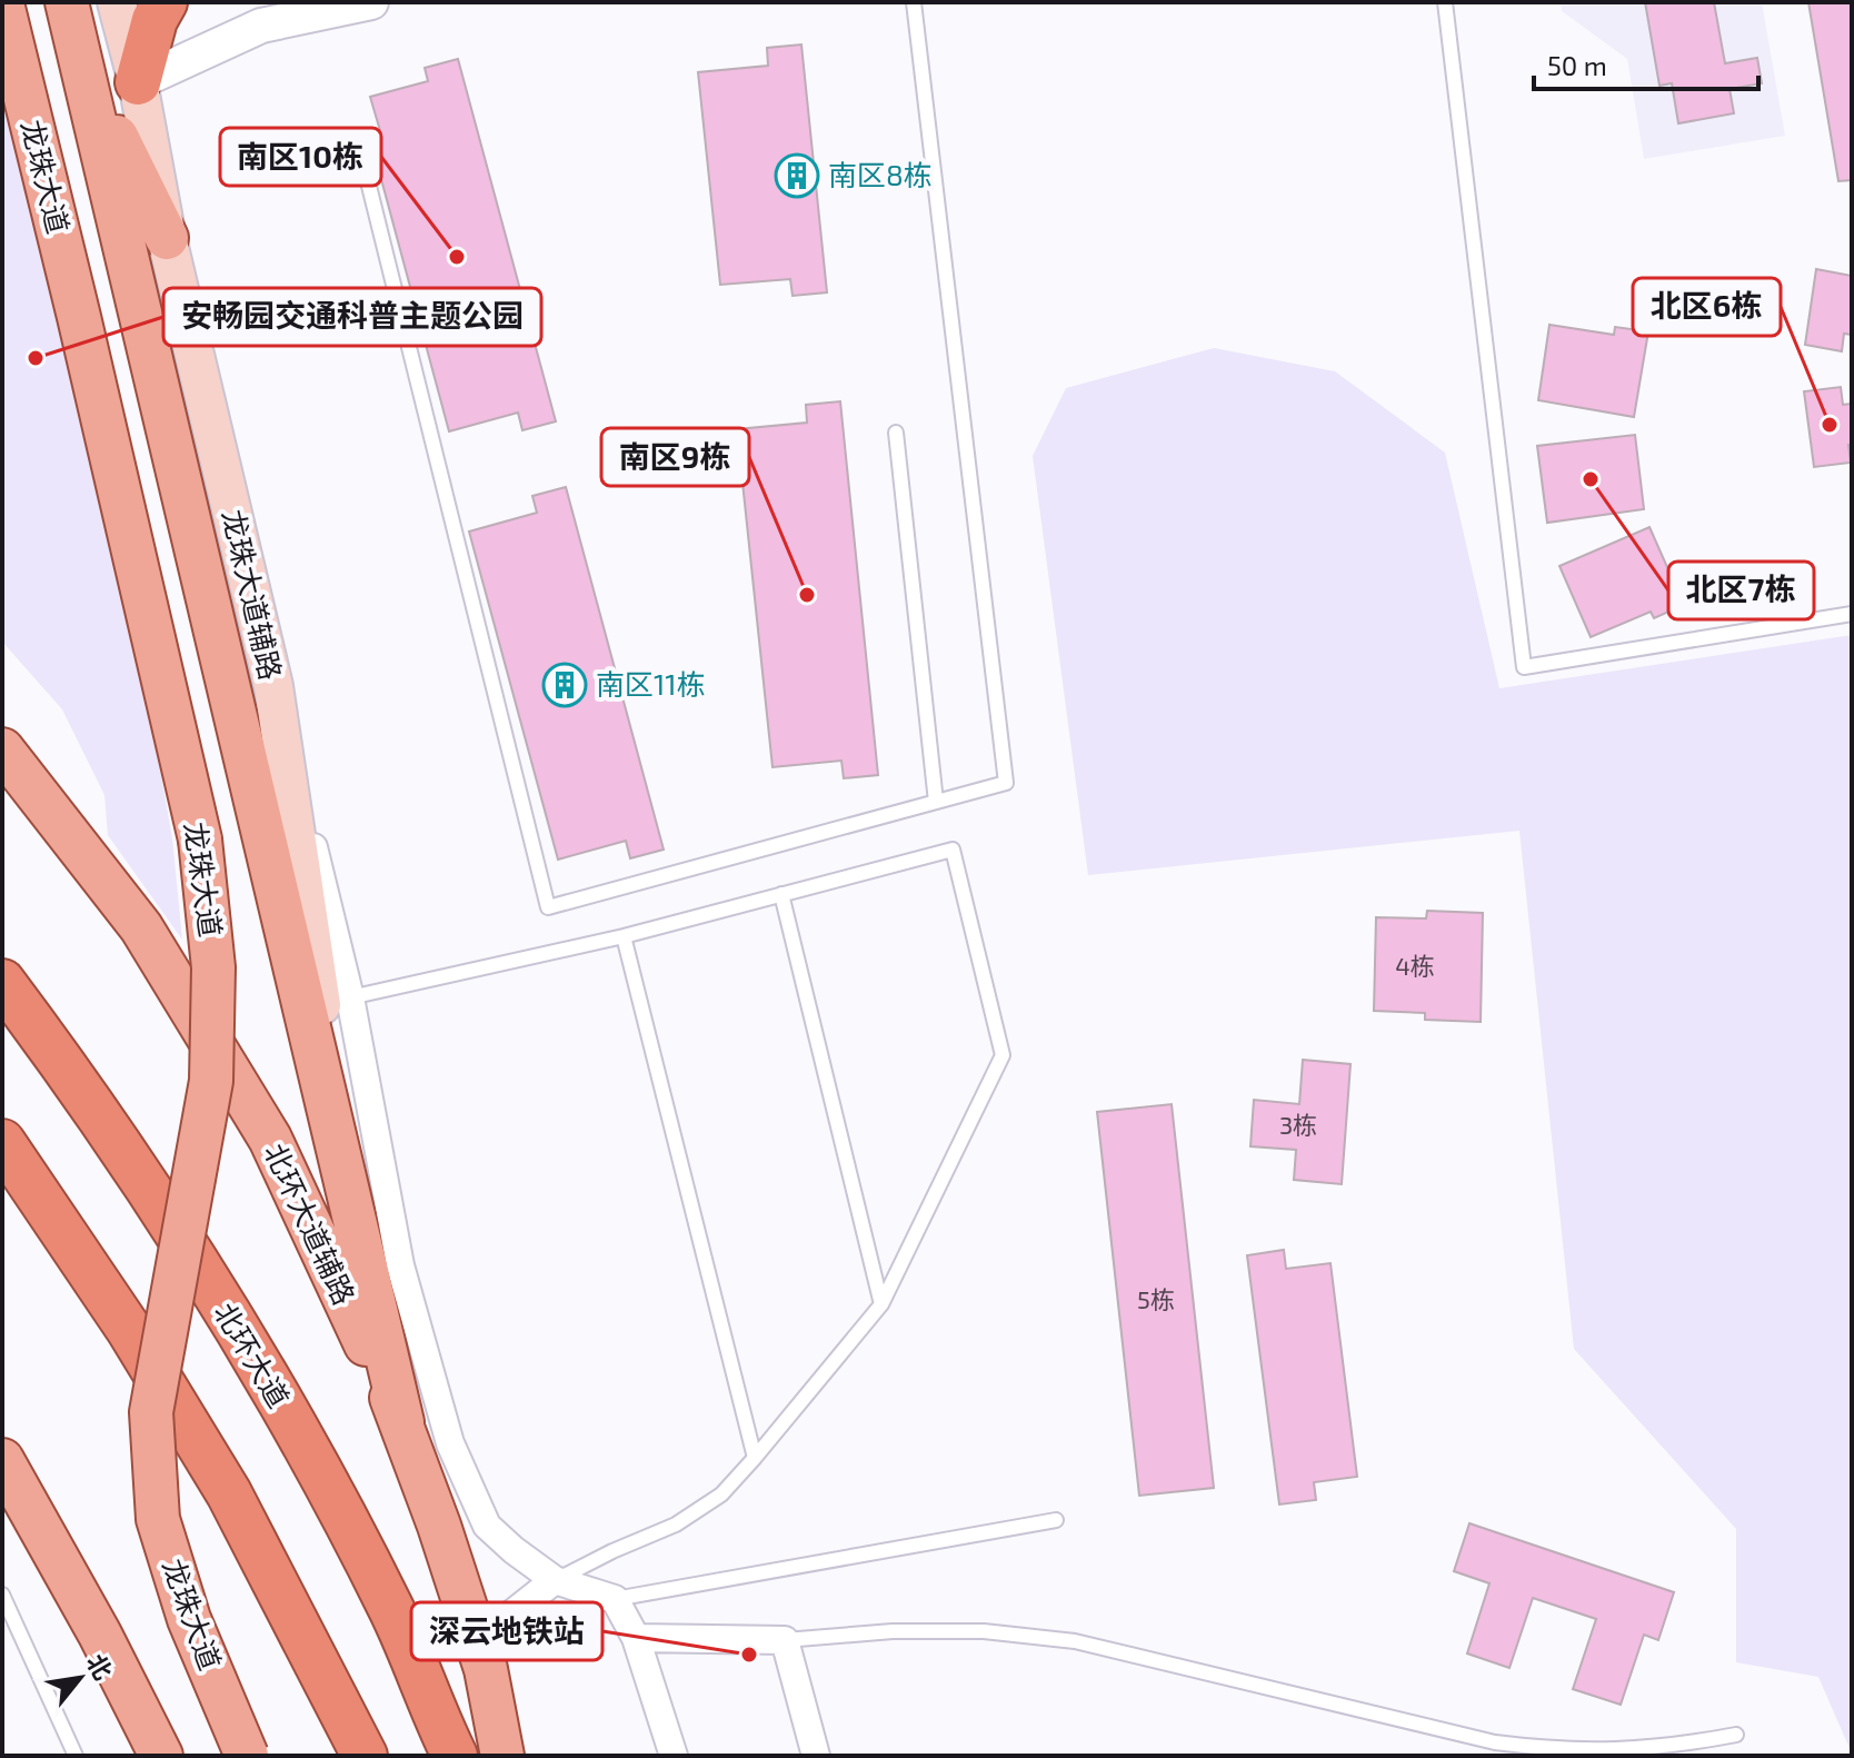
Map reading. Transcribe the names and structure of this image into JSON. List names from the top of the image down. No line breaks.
{"streets":{"highway":["北环大道"],"main road":["龙珠大道","龙珠大道辅路","北环大道辅路"]},"places":{"building":["南区8栋","南区11栋"],"other":["南区10栋","安畅园交通科普主题公园","北区6栋","北区7栋","南区9栋","深云地铁站"]},"house_numbers":["4栋","3栋","5栋"],"scale_bar":"50 m","north":"top right"}
